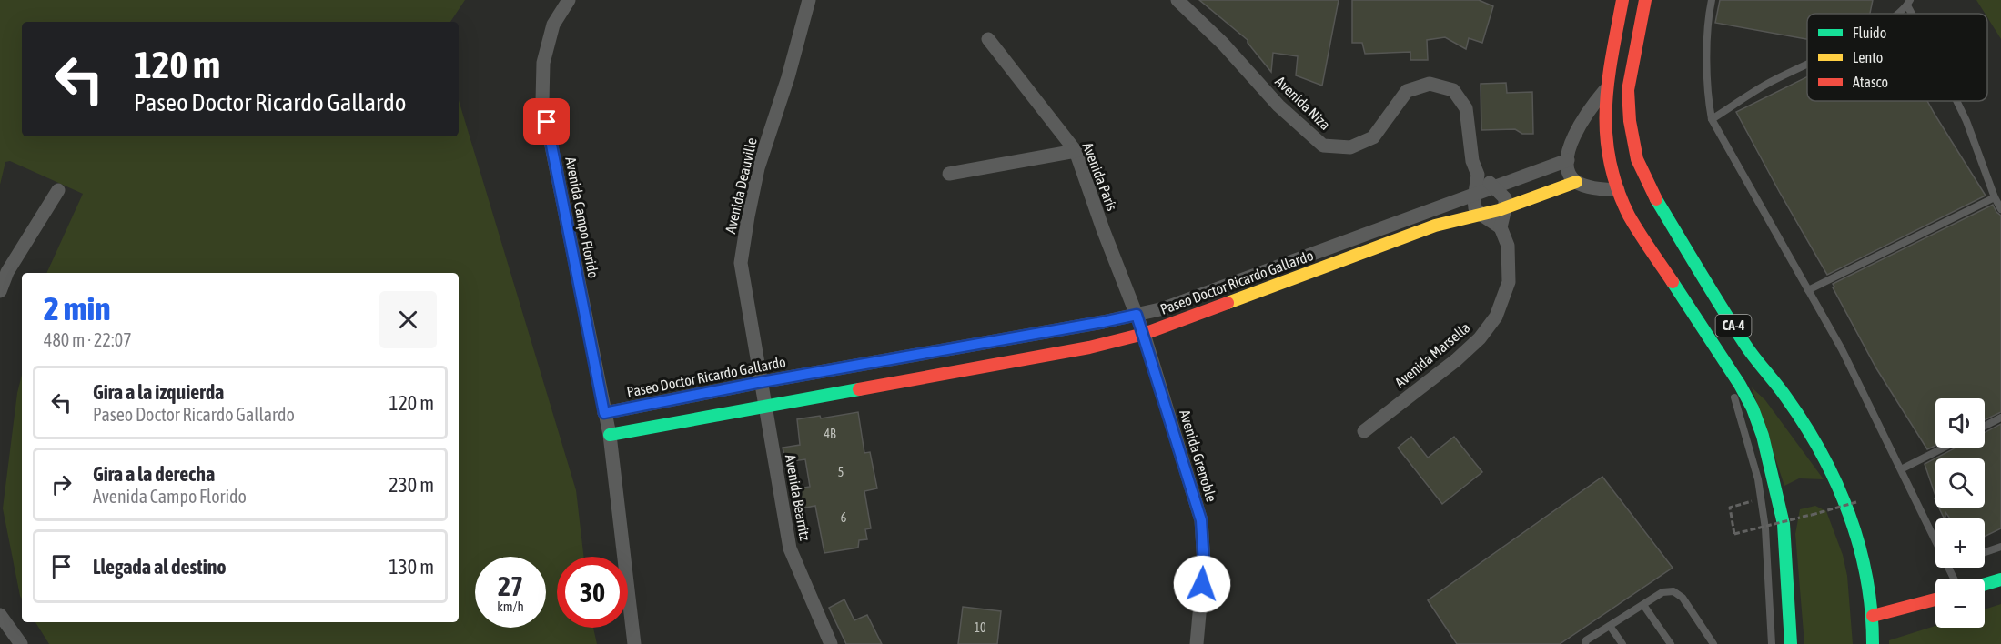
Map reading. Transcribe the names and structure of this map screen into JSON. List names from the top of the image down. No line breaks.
{"streets":{"main road":["Paseo Doctor Ricardo Gallardo","CA-4"],"street":["Avenida Niza","Avenida París","Avenida Deauville","Avenida Campo Florido","Avenida Marsella","Avenida Grenoble","Avenida Bearritz"]},"crossings":[["Avenida Niza","Paseo Doctor Ricardo Gallardo"],["Avenida París","Paseo Doctor Ricardo Gallardo"],["Avenida París","Avenida Grenoble"],["Avenida Deauville","Paseo Doctor Ricardo Gallardo"],["Avenida Deauville","Avenida Bearritz"],["Avenida Campo Florido","Paseo Doctor Ricardo Gallardo"],["Paseo Doctor Ricardo Gallardo","Avenida Marsella"],["Paseo Doctor Ricardo Gallardo","Avenida Grenoble"],["Paseo Doctor Ricardo Gallardo","Avenida Bearritz"]],"house_numbers":["4B","5","6","10"],"legend":["Fluido","Lento","Atasco"],"page":{"turn":["120 m","Paseo Doctor Ricardo Gallardo"],"heading":["2 min","480 m · 22:07"],"list":[{"name":"Gira a la izquierda","note":"Paseo Doctor Ricardo Gallardo","value":"120 m"},{"name":"Gira a la derecha","note":"Avenida Campo Florido","value":"230 m"},{"name":"Llegada al destino","value":"130 m"}],"map_buttons":["+","−"],"speed":"27 km/h","limit":"30"}}
